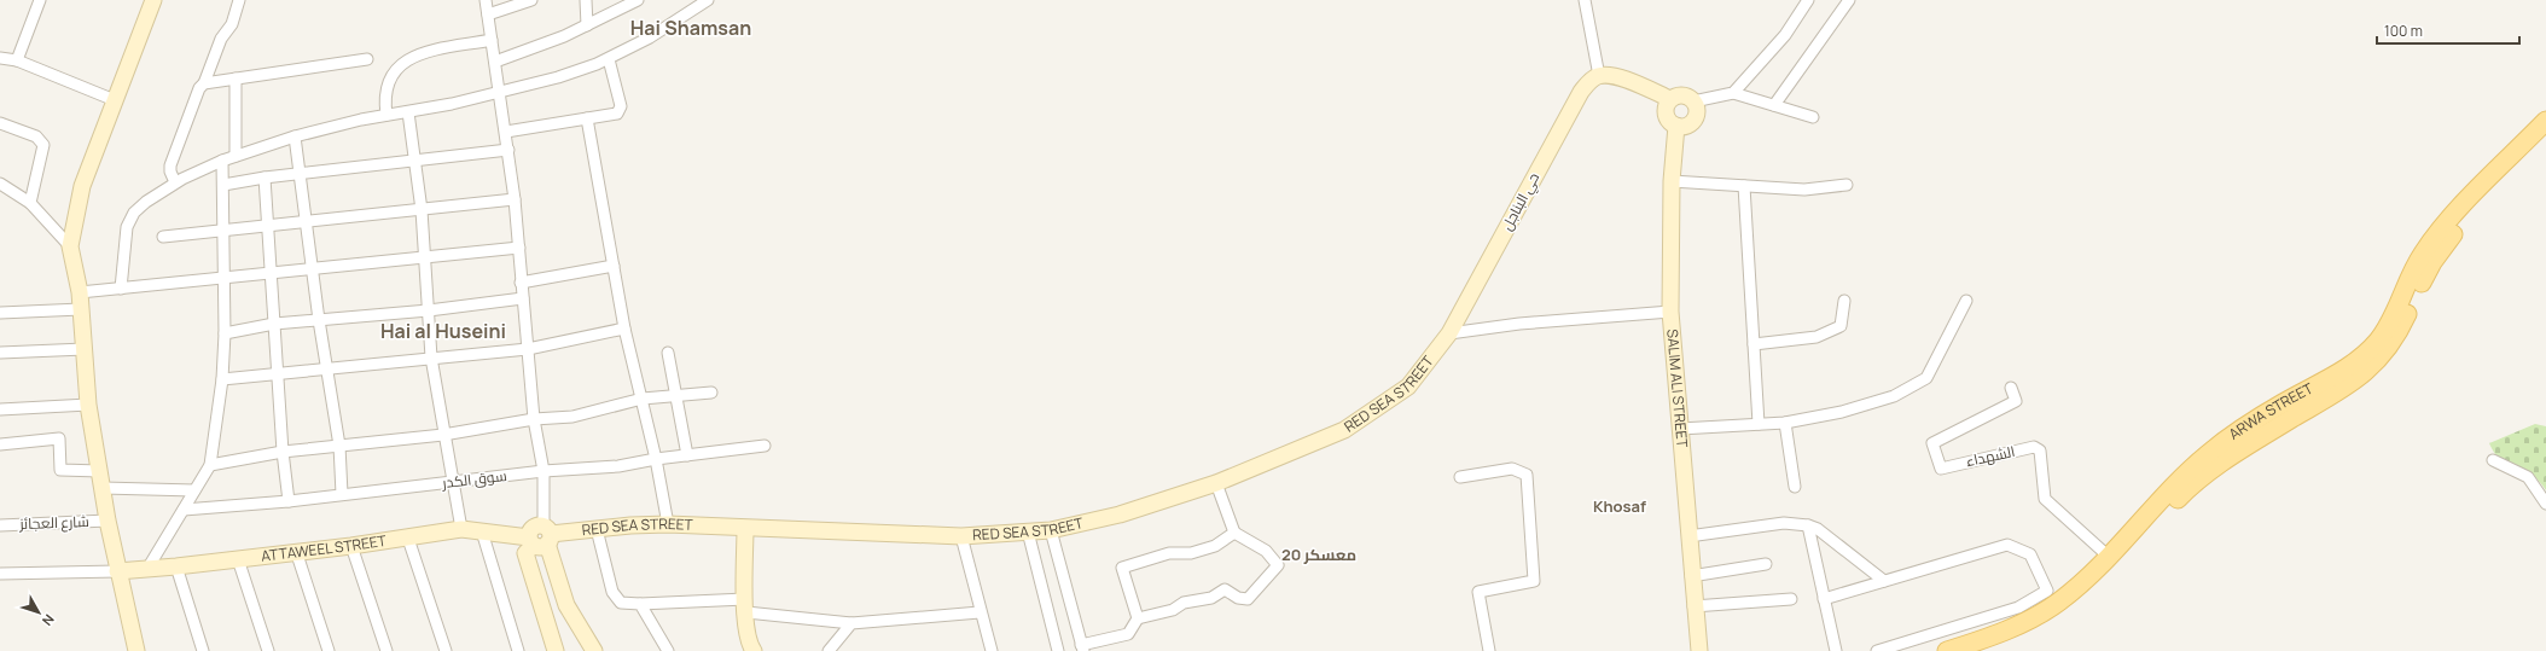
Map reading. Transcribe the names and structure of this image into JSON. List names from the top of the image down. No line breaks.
{"streets":{"main road":["ARWA STREET"],"street":["حي البناجل","SALIM ALI STREET","RED SEA STREET","الشهداء","سوق الكدر","شارع العجائز","ATTAWEEL STREET"]},"crossings":[["حي البناجل","RED SEA STREET"],["RED SEA STREET","ATTAWEEL STREET"],["ARWA STREET","الشهداء"]],"districts":["Hai Shamsan","Hai al Huseini","Khosaf","معسكر 20"],"scale_bar":"100 m","north":"bottom right"}
